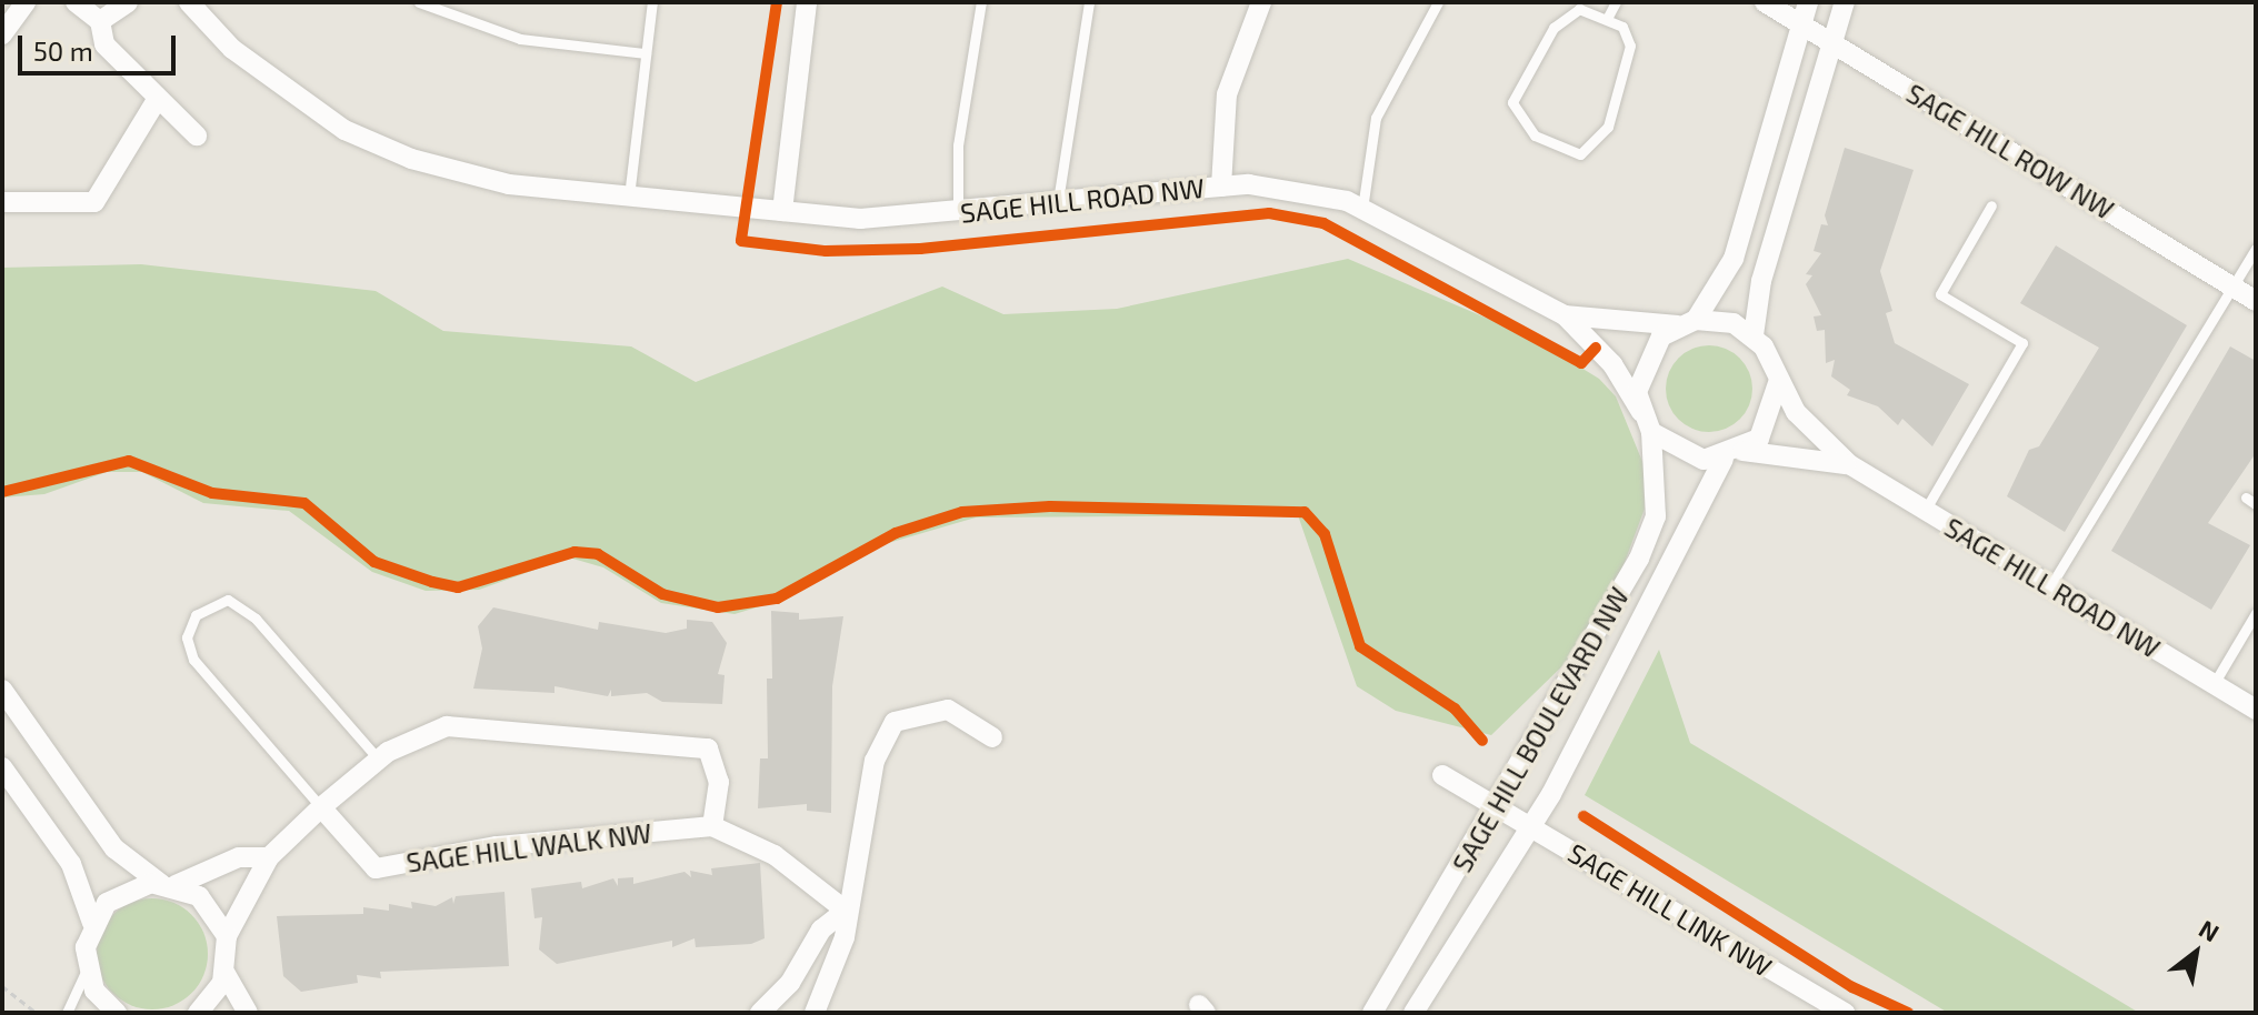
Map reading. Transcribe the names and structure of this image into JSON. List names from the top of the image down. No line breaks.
{"streets":{"street":["SAGE HILL ROW NW","SAGE HILL ROAD NW","SAGE HILL BOULEVARD NW","SAGE HILL WALK NW","SAGE HILL LINK NW"]},"crossings":[["SAGE HILL ROAD NW","SAGE HILL BOULEVARD NW"],["SAGE HILL BOULEVARD NW","SAGE HILL LINK NW"]],"scale_bar":"50 m","north":"top right"}
